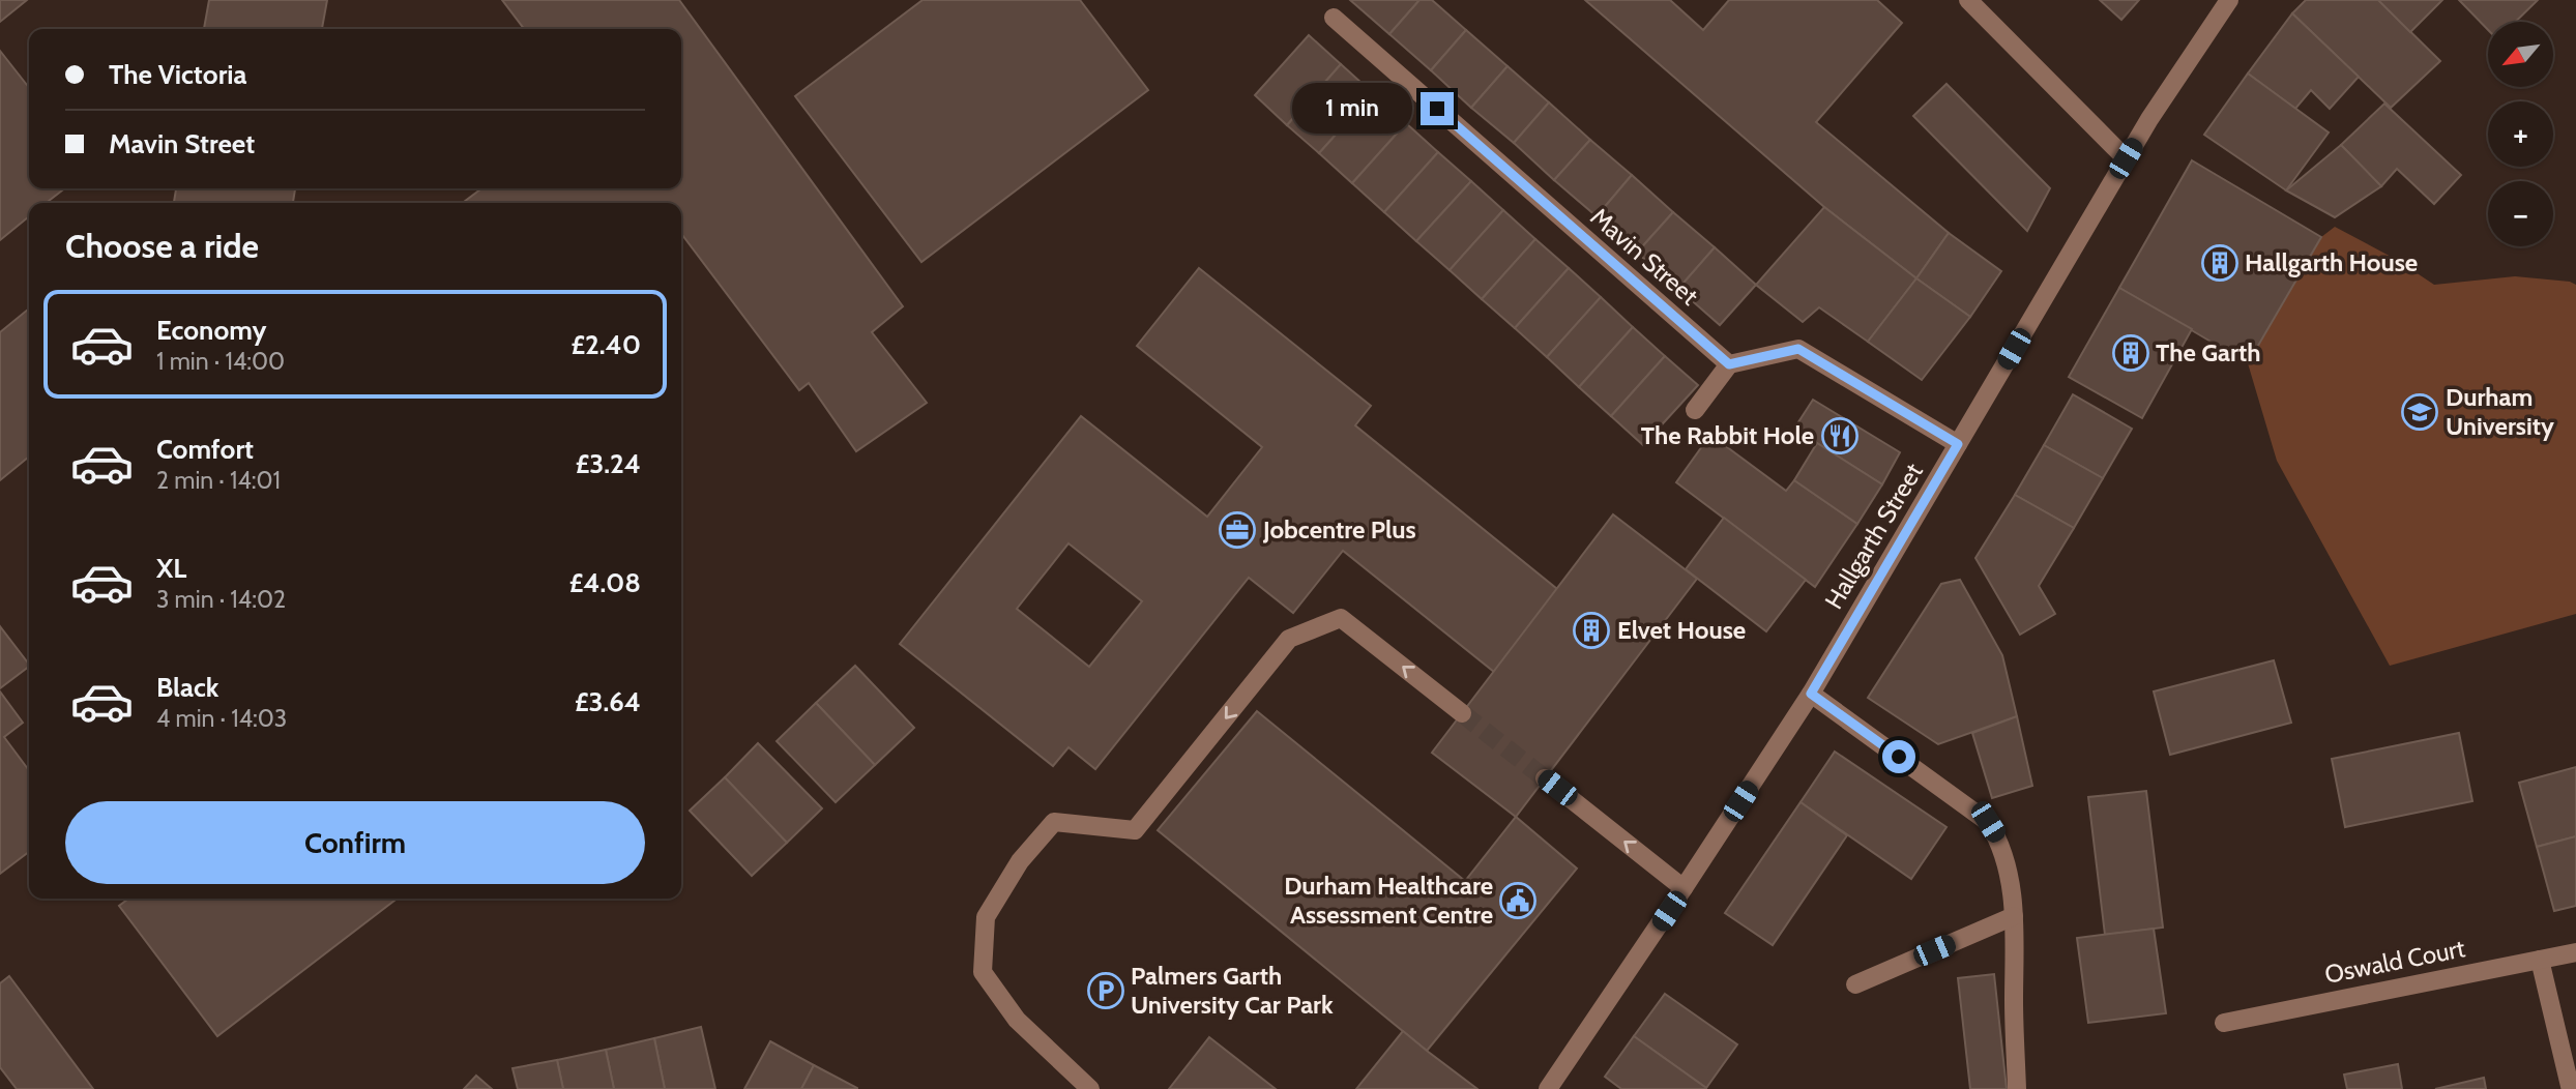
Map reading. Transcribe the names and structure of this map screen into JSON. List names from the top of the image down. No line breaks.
{"streets":{"street":["Mavin Street","Hallgarth Street","Oswald Court"]},"places":{"building":["Hallgarth House","The Garth","Elvet House"],"school or university":["Durham University"],"restaurant":["The Rabbit Hole"],"office":["Jobcentre Plus"],"public building":["Durham Healthcare Assessment Centre"],"parking":["Palmers Garth University Car Park"]},"north":"bottom left","page":{"map_buttons":["+","−"],"banner":["The Victoria","Mavin Street"],"bubble":"1 min","heading":"Choose a ride","list":[{"name":"Economy","note":"1 min · 14:00","value":"£2.40"},{"name":"Comfort","note":"2 min · 14:01","value":"£3.24"},{"name":"XL","note":"3 min · 14:02","value":"£4.08"},{"name":"Black","note":"4 min · 14:03","value":"£3.64"}],"buttons":"Confirm"}}
